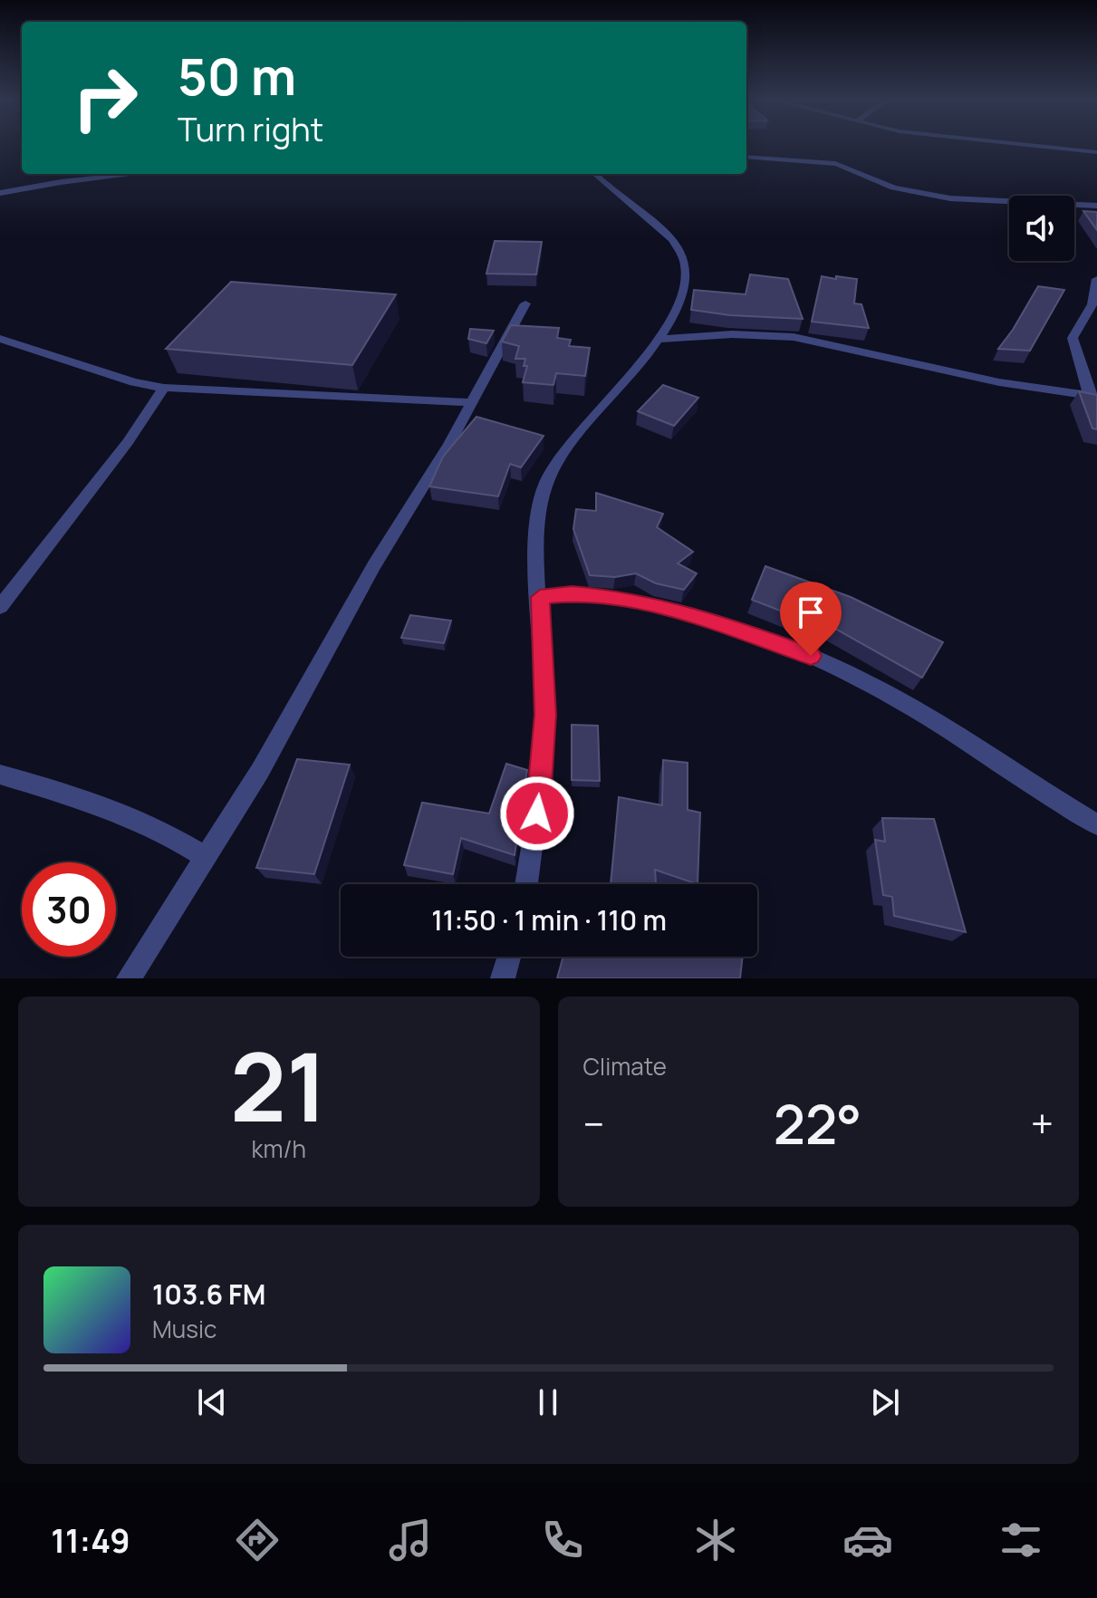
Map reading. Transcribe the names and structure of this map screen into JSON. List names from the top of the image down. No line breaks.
{"page":{"turn":["50 m","Turn right"],"limit":"30","trip":"11:50 · 1 min · 110 m","tile":[["21","km/h"],"Climate"],"heat":["−","22°","+"],"song":["103.6 FM","Music"],"tabs":"11:49"}}
